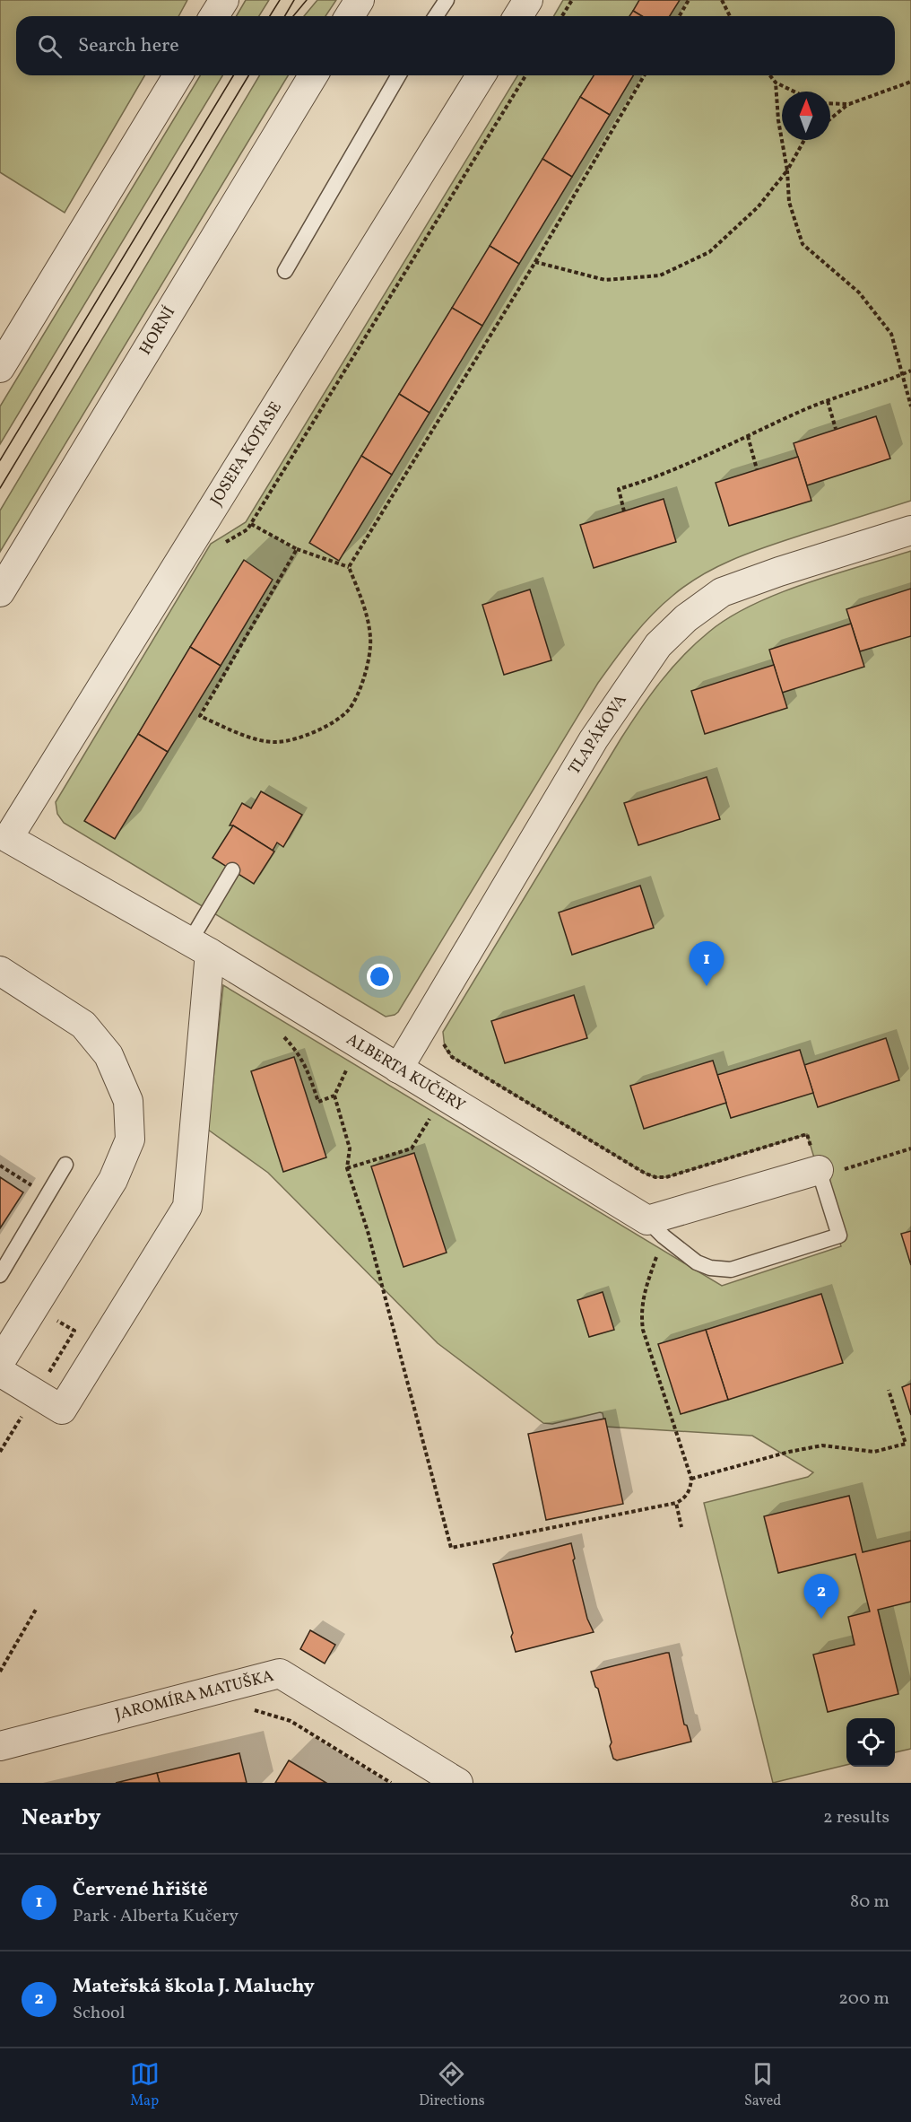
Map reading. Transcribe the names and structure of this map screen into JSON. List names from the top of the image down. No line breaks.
{"streets":{"street":["HORNÍ","JOSEFA KOTASE","TLAPÁKOVA","ALBERTA KUČERY","JAROMÍRA MATUŠKA"]},"crossings":[["JOSEFA KOTASE","ALBERTA KUČERY"],["TLAPÁKOVA","ALBERTA KUČERY"]],"north":"top","page":{"search":"Search here","pins":["1","2"],"heading":["Nearby","2 results"],"list":[{"mark":"1","name":"Červené hřiště","note":"Park · Alberta Kučery","value":"80 m"},{"mark":"2","name":"Mateřská škola J. Maluchy","note":"School","value":"200 m"}],"nav":["Map","Directions","Saved"]}}
